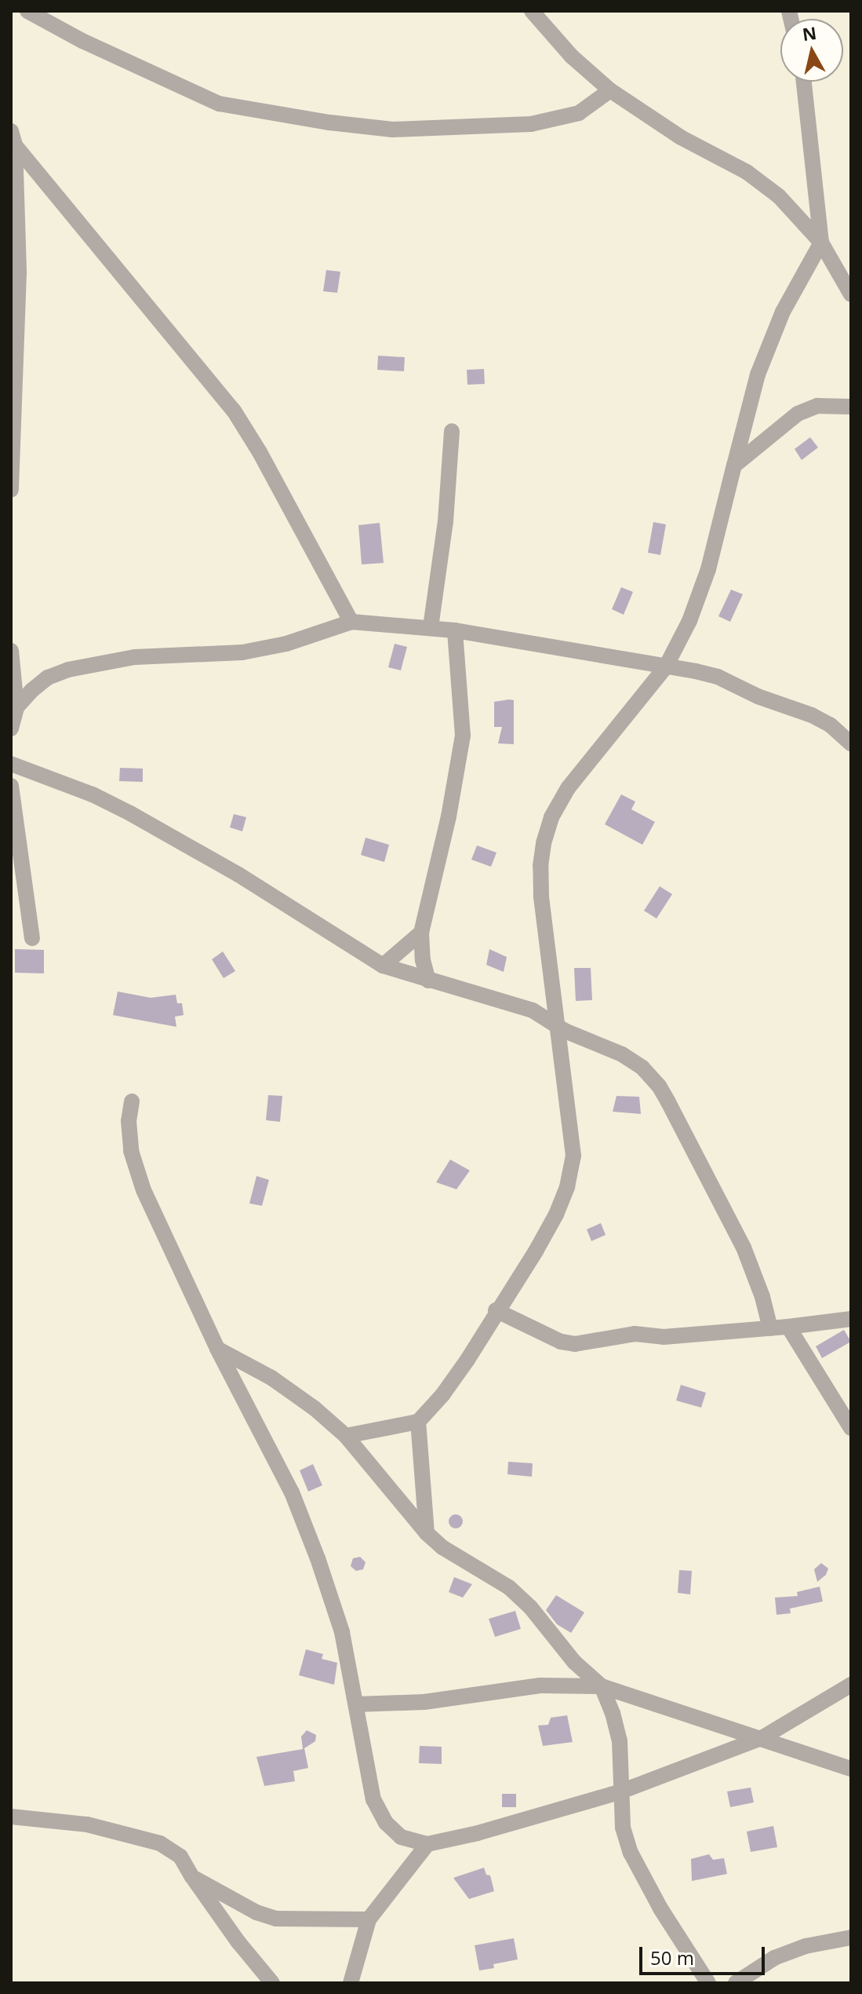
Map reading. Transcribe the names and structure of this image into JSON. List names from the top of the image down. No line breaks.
{"scale_bar":"50 m","north":"top"}
